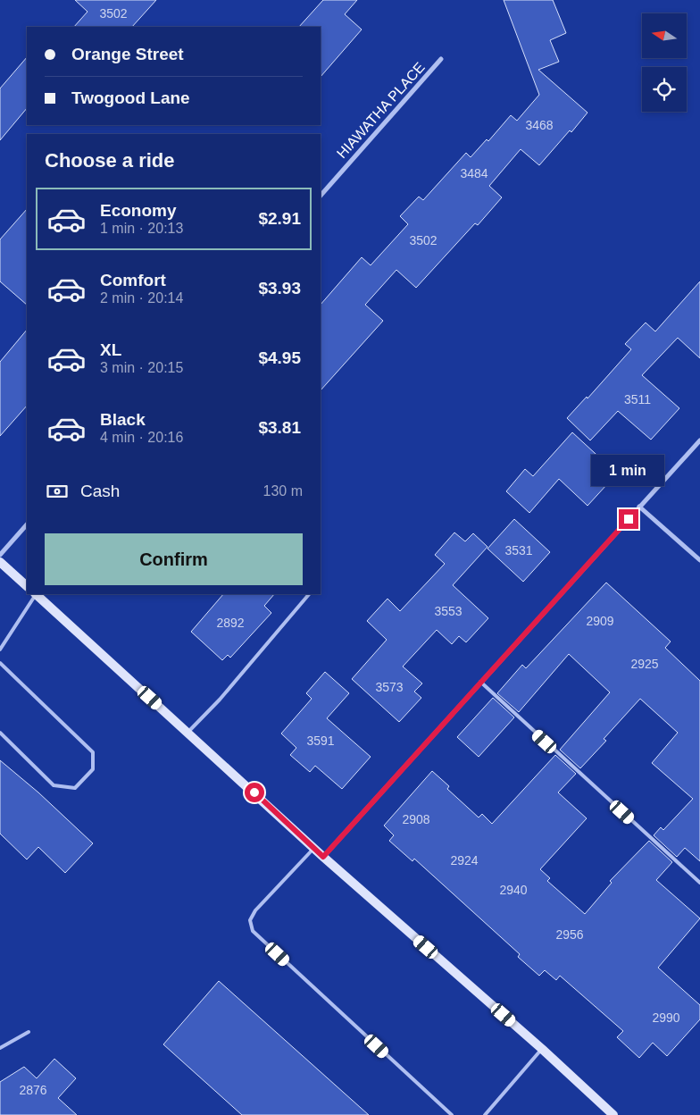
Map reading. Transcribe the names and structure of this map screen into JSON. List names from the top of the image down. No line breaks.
{"streets":{"street":["HIAWATHA PLACE"]},"house_numbers":["3502","3468","3484","3502","3511","3531","3553","2909","2892","2925","3573","3591","2908","2924","2940","2956","2990","2876"],"north":"left","page":{"banner":["Orange Street","Twogood Lane"],"heading":"Choose a ride","list":[{"name":"Economy","note":"1 min · 20:13","value":"$2.91"},{"name":"Comfort","note":"2 min · 20:14","value":"$3.93"},{"name":"XL","note":"3 min · 20:15","value":"$4.95"},{"name":"Black","note":"4 min · 20:16","value":"$3.81"}],"bubble":"1 min","pay":["Cash","130 m"],"buttons":"Confirm"}}
